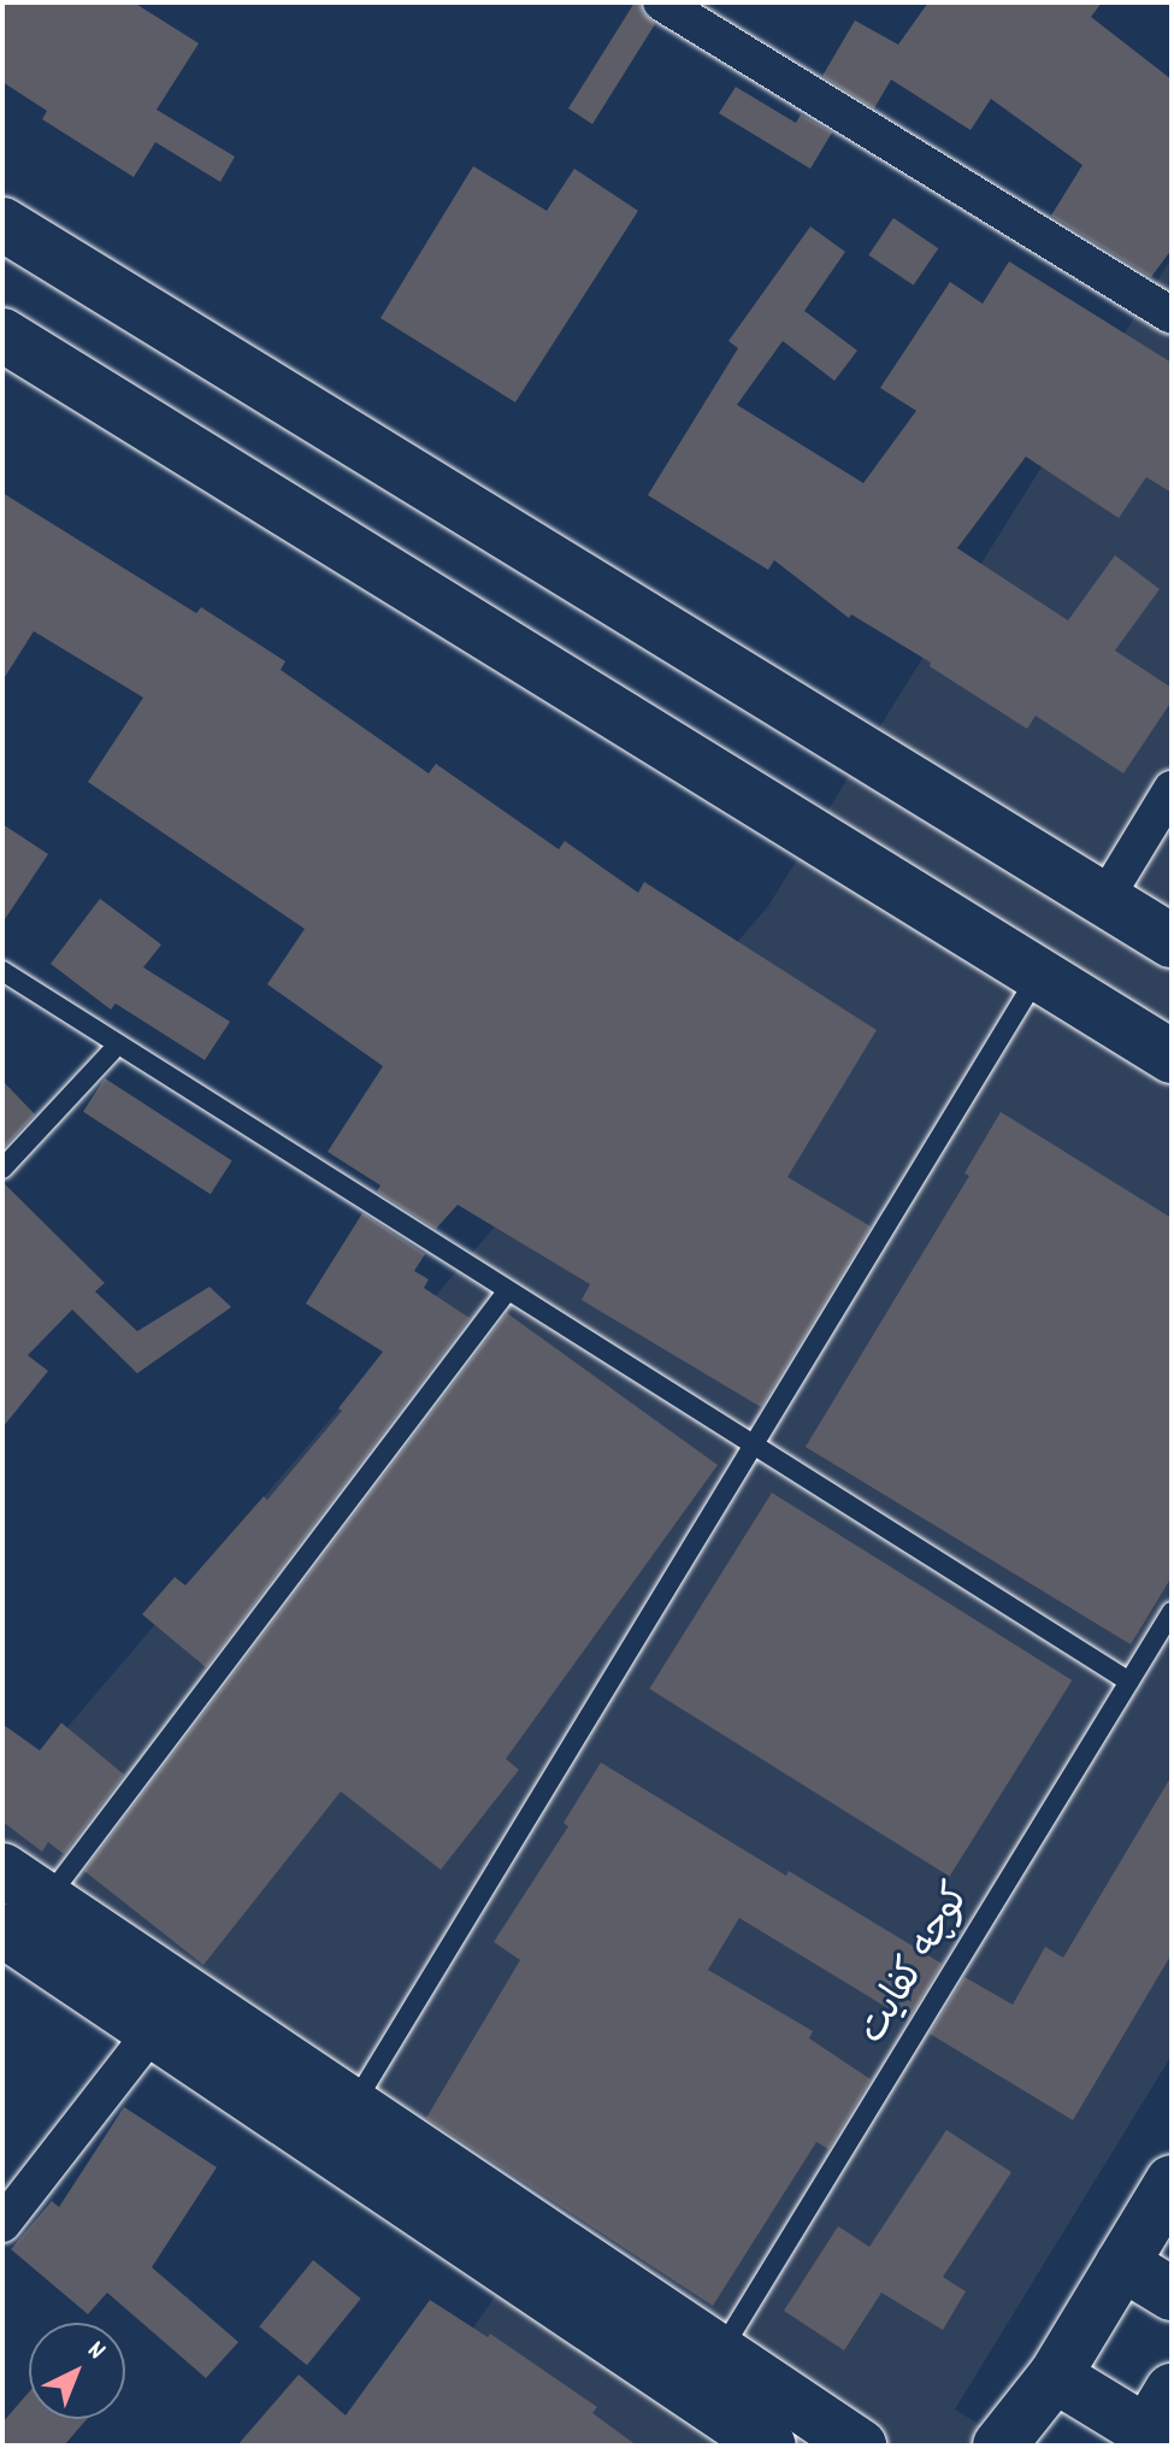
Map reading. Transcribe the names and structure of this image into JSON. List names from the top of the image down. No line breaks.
{"streets":{"lane":["کوچه کفایت"]},"north":"top right"}
